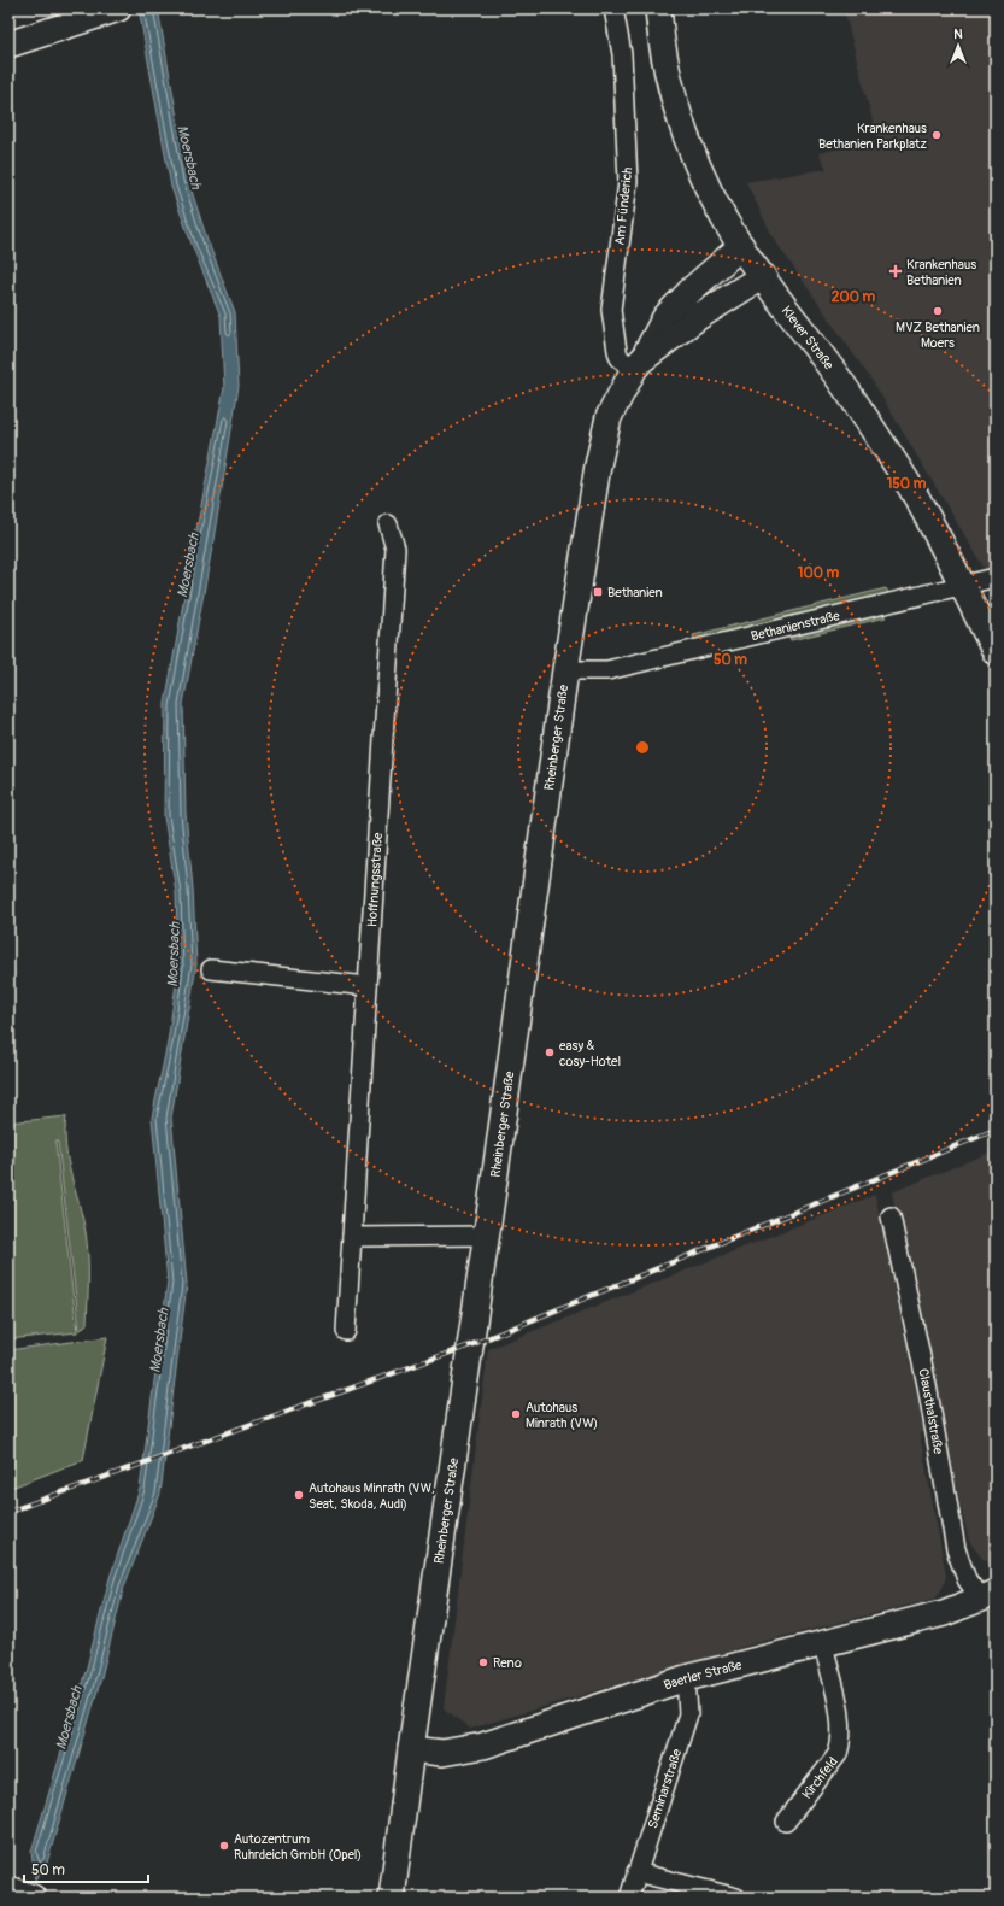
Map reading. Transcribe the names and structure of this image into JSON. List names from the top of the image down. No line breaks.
{"streets":{"main road":["Klever Straße","Rheinberger Straße","Baerler Straße"],"street":["Am Fünderich","Bethanienstraße","Hoffnungsstraße","Clausthalstraße","Kirchfeld","Seminarstraße"]},"crossings":[["Am Fünderich","Rheinberger Straße"],["Klever Straße","Bethanienstraße"],["Klever Straße","Rheinberger Straße"],["Bethanienstraße","Rheinberger Straße"],["Rheinberger Straße","Baerler Straße"],["Clausthalstraße","Baerler Straße"],["Baerler Straße","Kirchfeld"],["Baerler Straße","Seminarstraße"]],"water":["Moersbach"],"places":{"other":["Krankenhaus Bethanien Parkplatz","MVZ Bethanien Moers","easy & cosy-Hotel","Autohaus Minrath (VW)","Autohaus Minrath (VW, Seat, Skoda, Audi)","Reno","Autozentrum Ruhrdeich GmbH (Opel)"],"health":["Krankenhaus Bethanien"],"transit":["Bethanien"]},"scale_bar":"50 m","north":"top","rings":["200 m","150 m","100 m","50 m"]}
